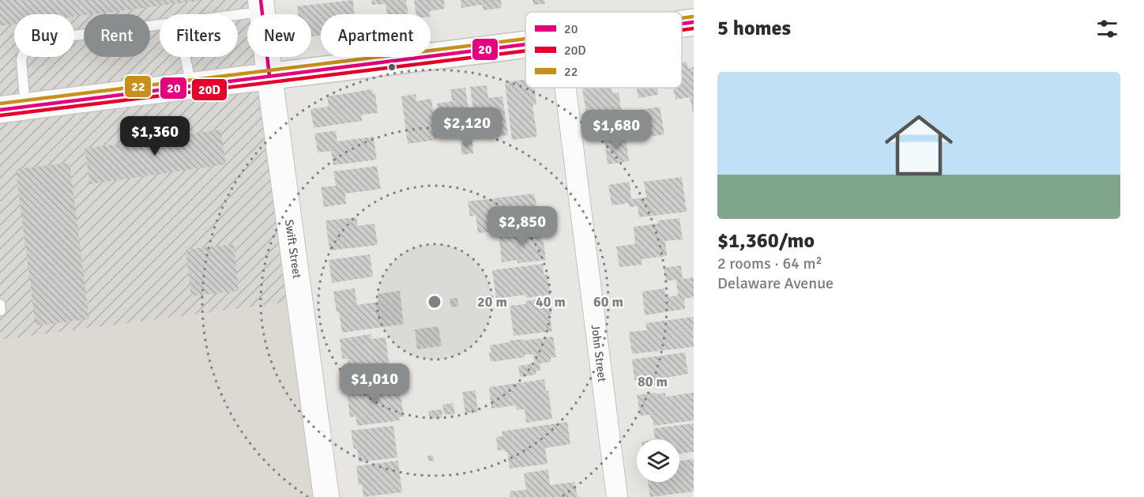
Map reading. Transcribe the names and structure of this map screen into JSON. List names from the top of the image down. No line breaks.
{"streets":{"street":["Swift Street","John Street"]},"lines":["transit line 20","transit line 22","transit line 20D"],"legend":["20","20D","22"],"page":{"heading":"5 homes","chip":["Buy","Rent","Filters","New","Apartment"],"list":[{"name":"$1,360/mo","note":"2 rooms · 64 m² · Delaware Avenue"}],"price":["$2,120","$1,680","$1,360","$2,850","$1,010"]},"rings":["20 m","40 m","60 m","80 m"]}
